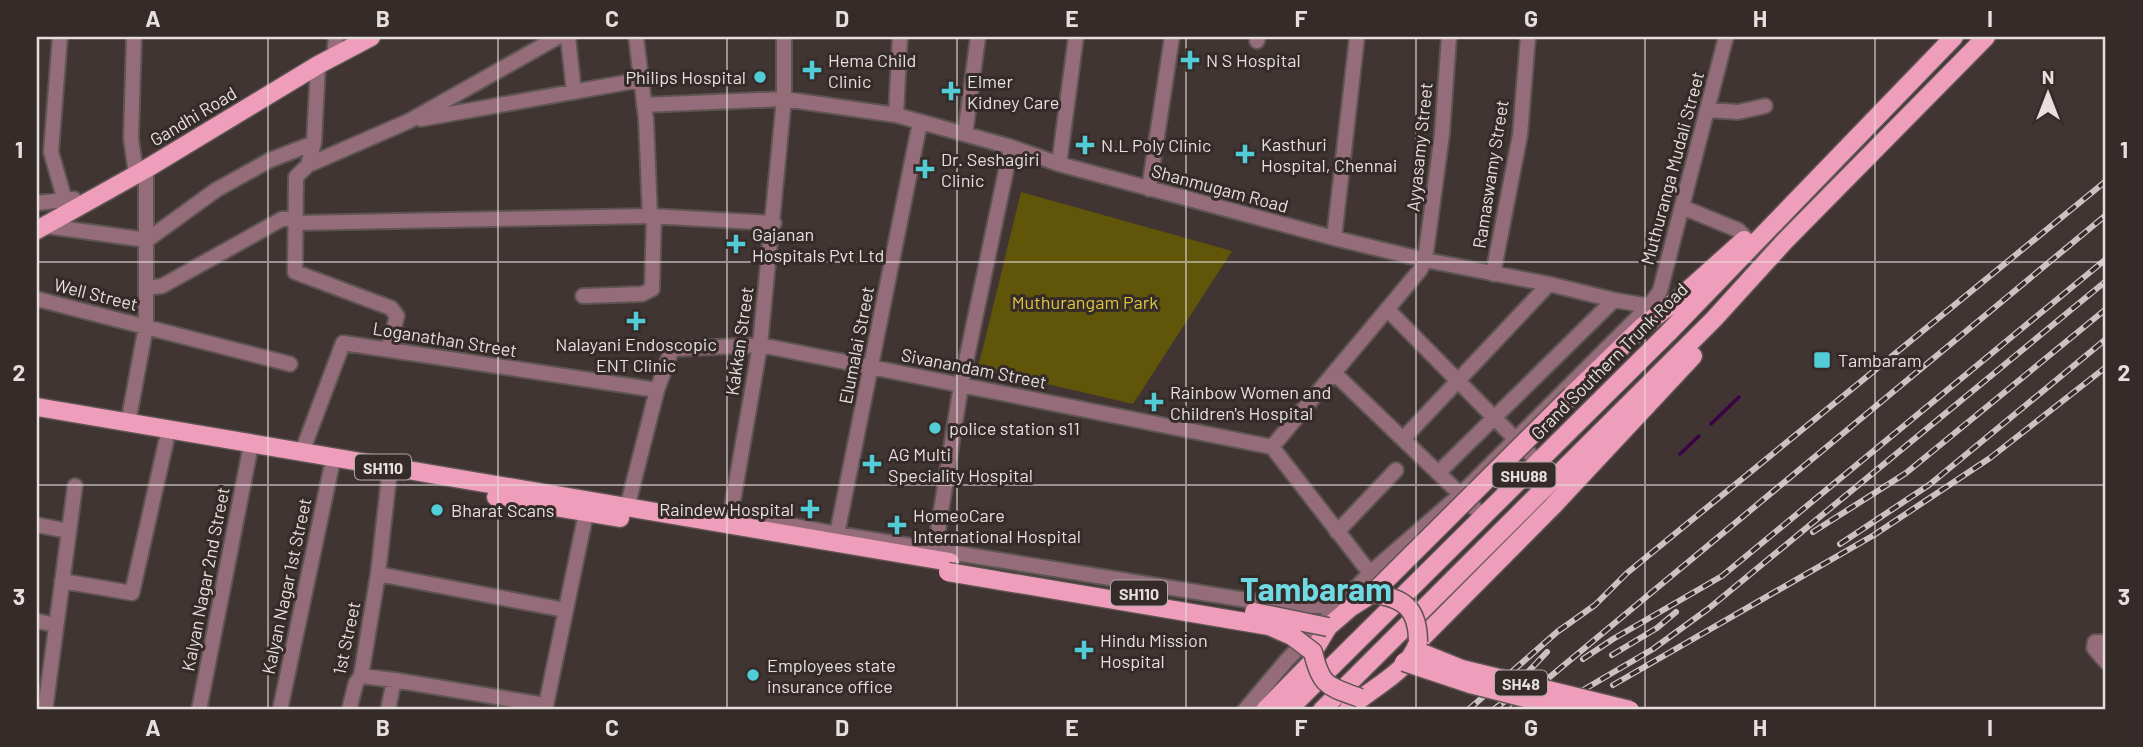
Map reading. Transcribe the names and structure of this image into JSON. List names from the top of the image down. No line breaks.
{"streets":{"main road":["Gandhi Road","Grand Southern Trunk Road","SH110","SHU88","SH48"],"street":["Ayyasamy Street","Muthuranga Mudali Street","Ramaswamy Street","Shanmugam Road","Well Street","Loganathan Street","Kakkan Street","Elumalai Street","Sivanandam Street","Kalyan Nagar 2nd Street","Kalyan Nagar 1st Street","1st Street"]},"crossings":[["Ayyasamy Street","Shanmugam Road"],["Muthuranga Mudali Street","Shanmugam Road"],["Ramaswamy Street","Shanmugam Road"],["Shanmugam Road","Kakkan Street"],["Shanmugam Road","Elumalai Street"],["Loganathan Street","Sivanandam Street"],["Loganathan Street","SH110"],["Kakkan Street","Sivanandam Street"],["Kakkan Street","SH110"],["Elumalai Street","Sivanandam Street"],["Sivanandam Street","SH110"],["SH110","Kalyan Nagar 2nd Street"],["SH110","Kalyan Nagar 1st Street"],["SH110","1st Street"],["SH110","SH48"]],"districts":["Tambaram"],"parks":["Muthurangam Park"],"places":{"health":["N S Hospital","Hema Child Clinic","Elmer Kidney Care","N.L Poly Clinic","Kasthuri Hospital, Chennai","Dr. Seshagiri Clinic","Gajanan Hospitals Pvt Ltd","Nalayani Endoscopic ENT Clinic","Rainbow Women and Children's Hospital","AG Multi Speciality Hospital","Raindew Hospital","HomeoCare International Hospital","Hindu Mission Hospital"],"other":["Philips Hospital","police station s11","Bharat Scans","Employees state insurance office"],"transit":["Tambaram"]},"north":"top","grid":{"columns":["A","B","C","D","E","F","G","H","I"],"rows":["1","2","3"]}}
